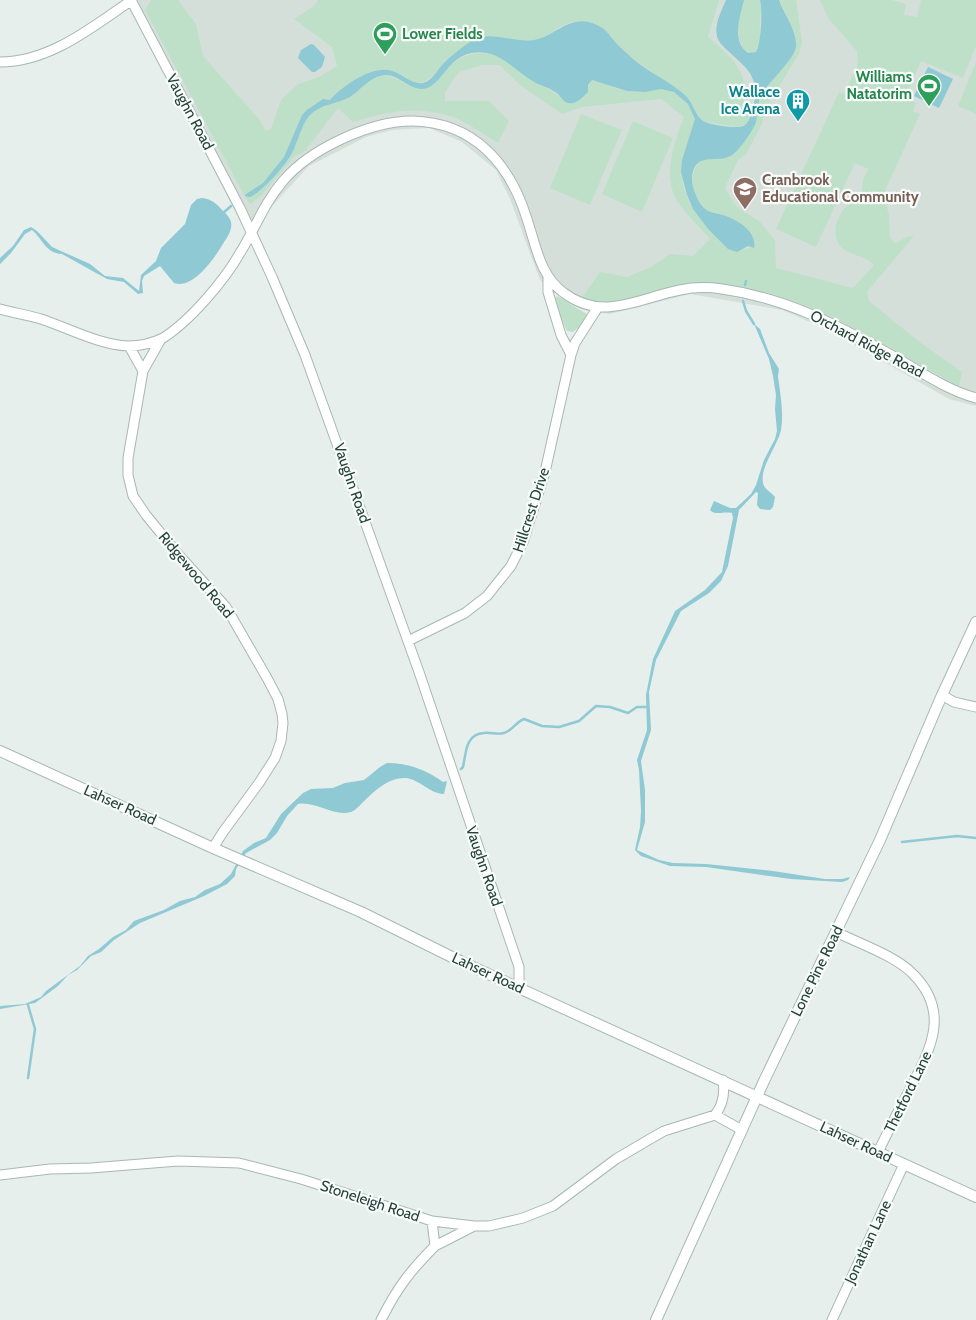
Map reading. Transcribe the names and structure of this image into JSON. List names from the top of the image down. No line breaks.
{"streets":{"street":["Vaughn Road","Orchard Ridge Road","Hillcrest Drive","Ridgewood Road","Lahser Road","Lone Pine Road","Thetford Lane","Stoneleigh Road","Jonathan Lane"]},"crossings":[["Vaughn Road","Orchard Ridge Road"],["Vaughn Road","Hillcrest Drive"],["Vaughn Road","Lahser Road"],["Orchard Ridge Road","Hillcrest Drive"],["Orchard Ridge Road","Ridgewood Road"],["Ridgewood Road","Lahser Road"],["Lahser Road","Lone Pine Road"],["Lahser Road","Thetford Lane"],["Lahser Road","Jonathan Lane"],["Lone Pine Road","Thetford Lane"]],"places":{"sports":["Lower Fields","Williams Natatorim"],"building":["Wallace Ice Arena"],"school or university":["Cranbrook Educational Community"]}}
